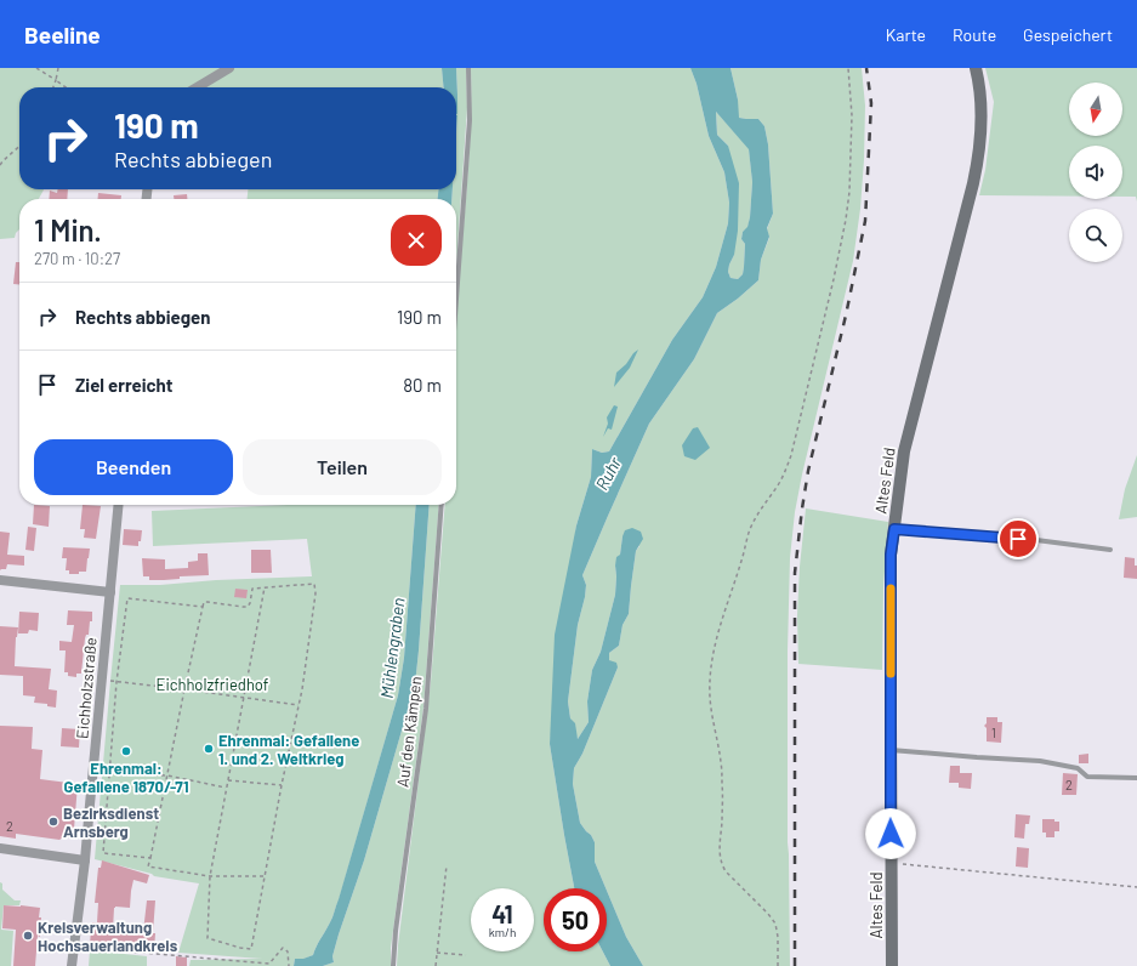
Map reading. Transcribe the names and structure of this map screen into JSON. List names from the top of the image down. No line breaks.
{"streets":{"main road":["Altes Feld"],"street":["Eichholzstraße"],"lane":["Auf den Kämpen"]},"water":["Ruhr","Mühlengraben"],"parks":["Eichholzfriedhof"],"places":["Ehrenmal: Gefallene 1. und 2. Weltkrieg","Ehrenmal: Gefallene 1870/-71","Bezirksdienst Arnsberg","Kreisverwaltung Hochsauerlandkreis"],"house_numbers":["1","2","2"],"north":"bottom","page":{"header":"Beeline","nav":["Karte","Route","Gespeichert"],"turn":["190 m","Rechts abbiegen"],"heading":["1 Min.","270 m · 10:27"],"list":[{"name":"Rechts abbiegen","value":"190 m"},{"name":"Ziel erreicht","value":"80 m"}],"buttons":["Beenden","Teilen"],"speed":"41 km/h","limit":"50"}}
